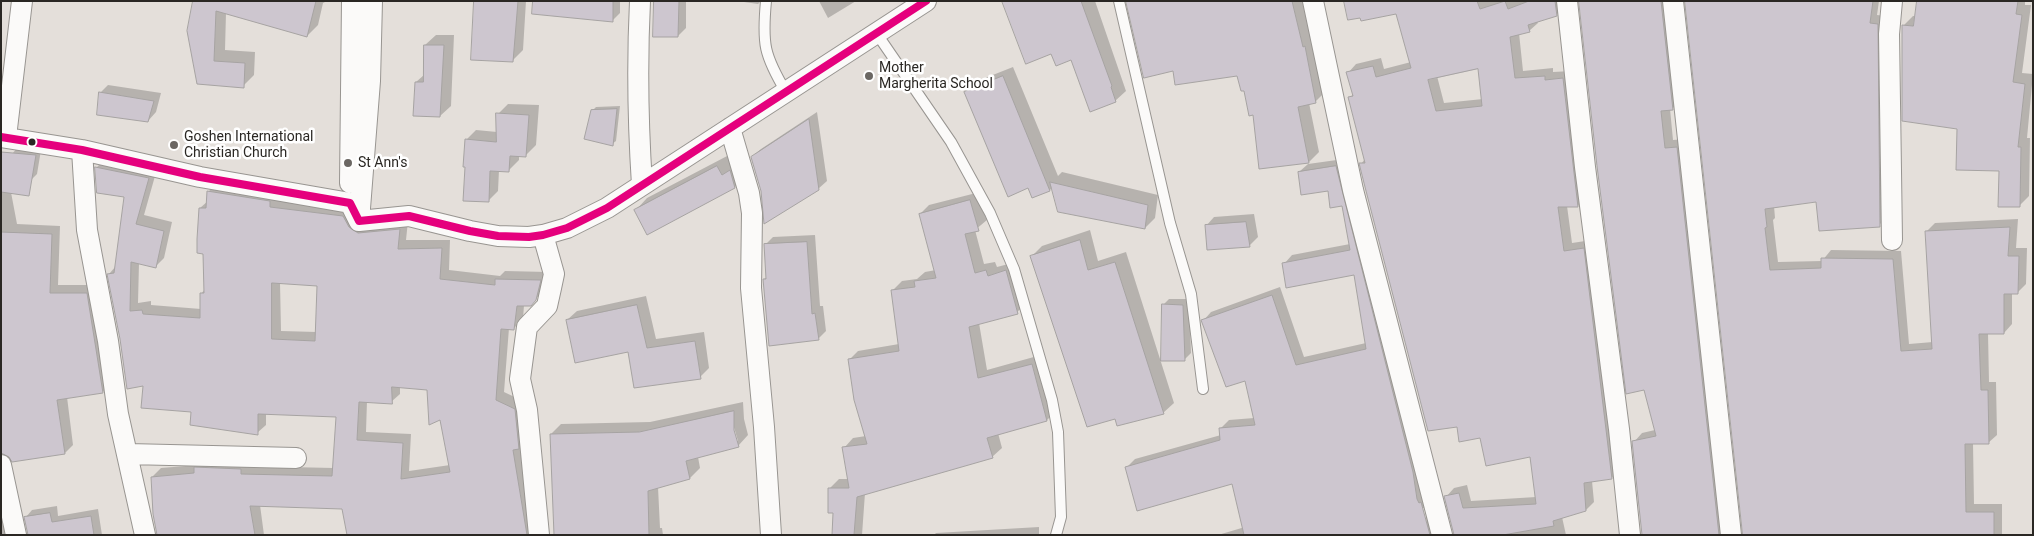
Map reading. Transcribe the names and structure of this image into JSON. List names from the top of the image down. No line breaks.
{"places":["Mother Margherita School","Goshen International Christian Church","St Ann's"]}
